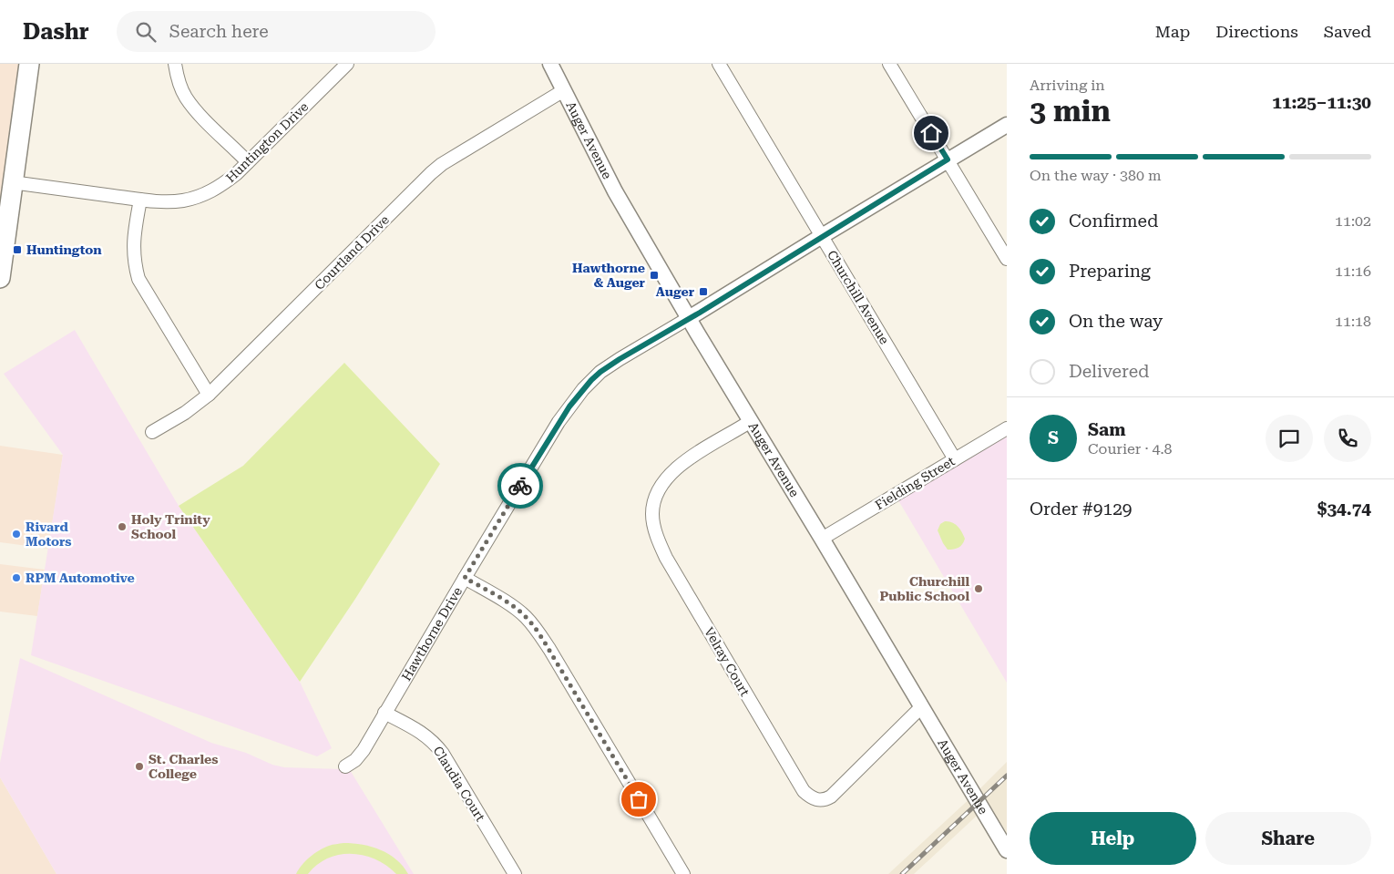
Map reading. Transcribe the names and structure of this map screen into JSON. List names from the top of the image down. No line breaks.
{"streets":{"street":["Auger Avenue","Huntington Drive","Courtland Drive","Churchill Avenue","Fielding Street","Hawthorne Drive","Velray Court","Claudia Court"]},"crossings":[["Auger Avenue","Courtland Drive"],["Auger Avenue","Fielding Street"],["Auger Avenue","Hawthorne Drive"],["Auger Avenue","Velray Court"],["Churchill Avenue","Fielding Street"],["Churchill Avenue","Hawthorne Drive"],["Hawthorne Drive","Claudia Court"]],"places":{"transit":["Huntington","Hawthorne & Auger","Auger"],"other":["Holy Trinity School","Rivard Motors","RPM Automotive","Churchill Public School","St. Charles College"]},"page":{"header":"Dashr","search":"Search here","nav":["Map","Directions","Saved"],"heading":["3 min","Arriving in","11:25–11:30"],"panel":["Sam","Courier · 4.8","Order #9129","$34.74"],"bar":"On the way · 380 m","list":[["Confirmed","11:02"],["Preparing","11:16"],["On the way","11:18"],"Delivered"],"round":"S","buttons":["Help","Share"]}}
